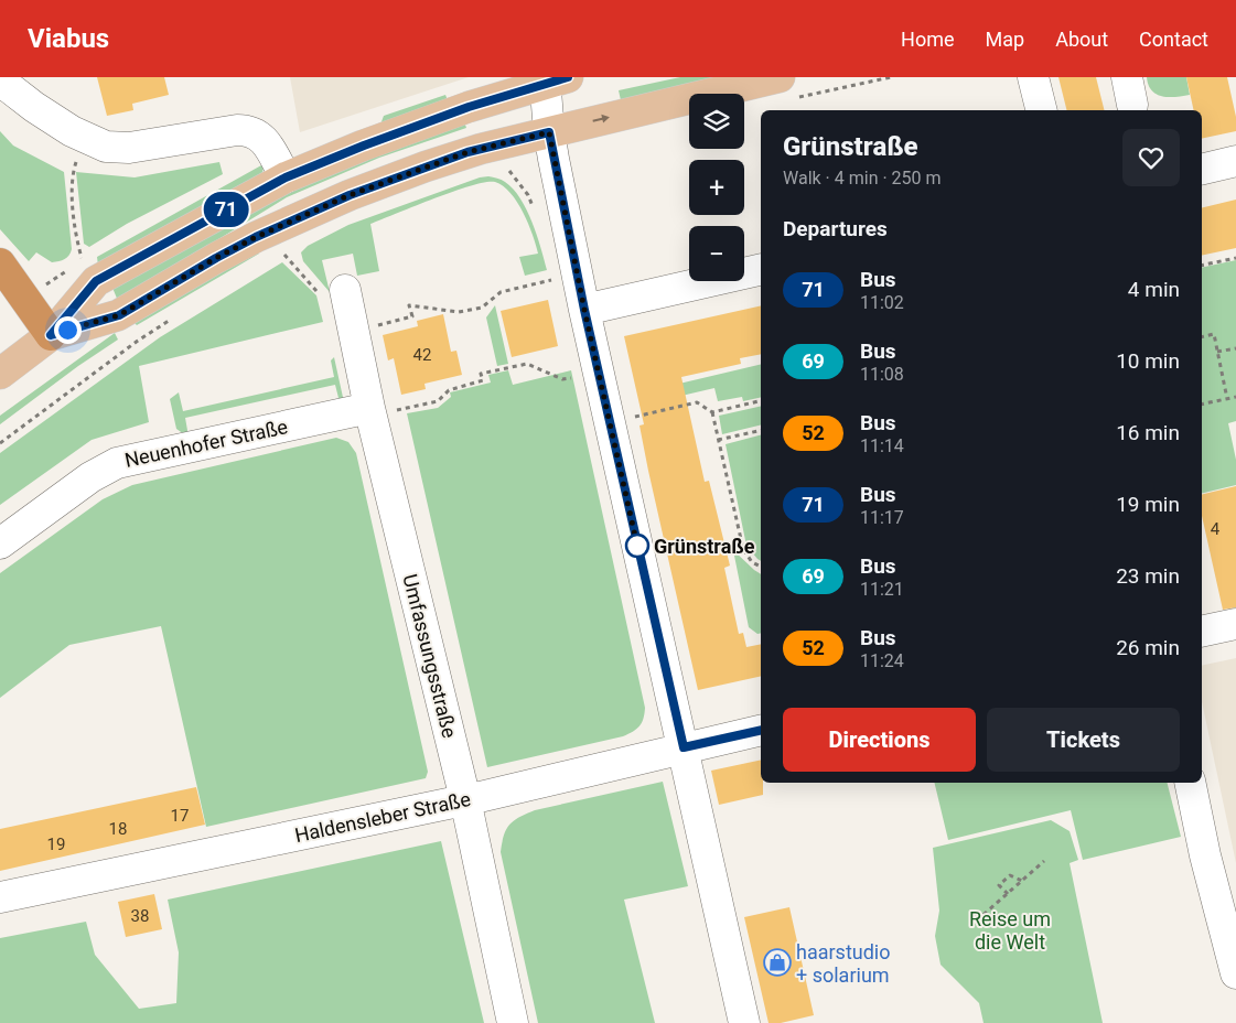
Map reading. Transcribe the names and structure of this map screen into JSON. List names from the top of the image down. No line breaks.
{"streets":{"street":["Neuenhofer Straße","Umfassungsstraße","Haldensleber Straße"]},"crossings":[["Neuenhofer Straße","Umfassungsstraße"],["Umfassungsstraße","Haldensleber Straße"]],"parks":["Reise um die Welt"],"places":{"other":["Grünstraße"],"shop":["haarstudio + solarium"]},"lines":["bus line 71"],"house_numbers":["42","4","17","18","19","38"],"page":{"header":"Viabus","nav":["Home","Map","About","Contact"],"on_map":"71","map_buttons":["+","−"],"heading":[["Grünstraße","Walk · 4 min · 250 m"],"Departures"],"list":[{"mark":"71","name":"Bus","note":"11:02","value":"4 min"},{"mark":"69","name":"Bus","note":"11:08","value":"10 min"},{"mark":"52","name":"Bus","note":"11:14","value":"16 min"},{"mark":"71","name":"Bus","note":"11:17","value":"19 min"},{"mark":"69","name":"Bus","note":"11:21","value":"23 min"},{"mark":"52","name":"Bus","note":"11:24","value":"26 min"}],"buttons":["Directions","Tickets"]}}
